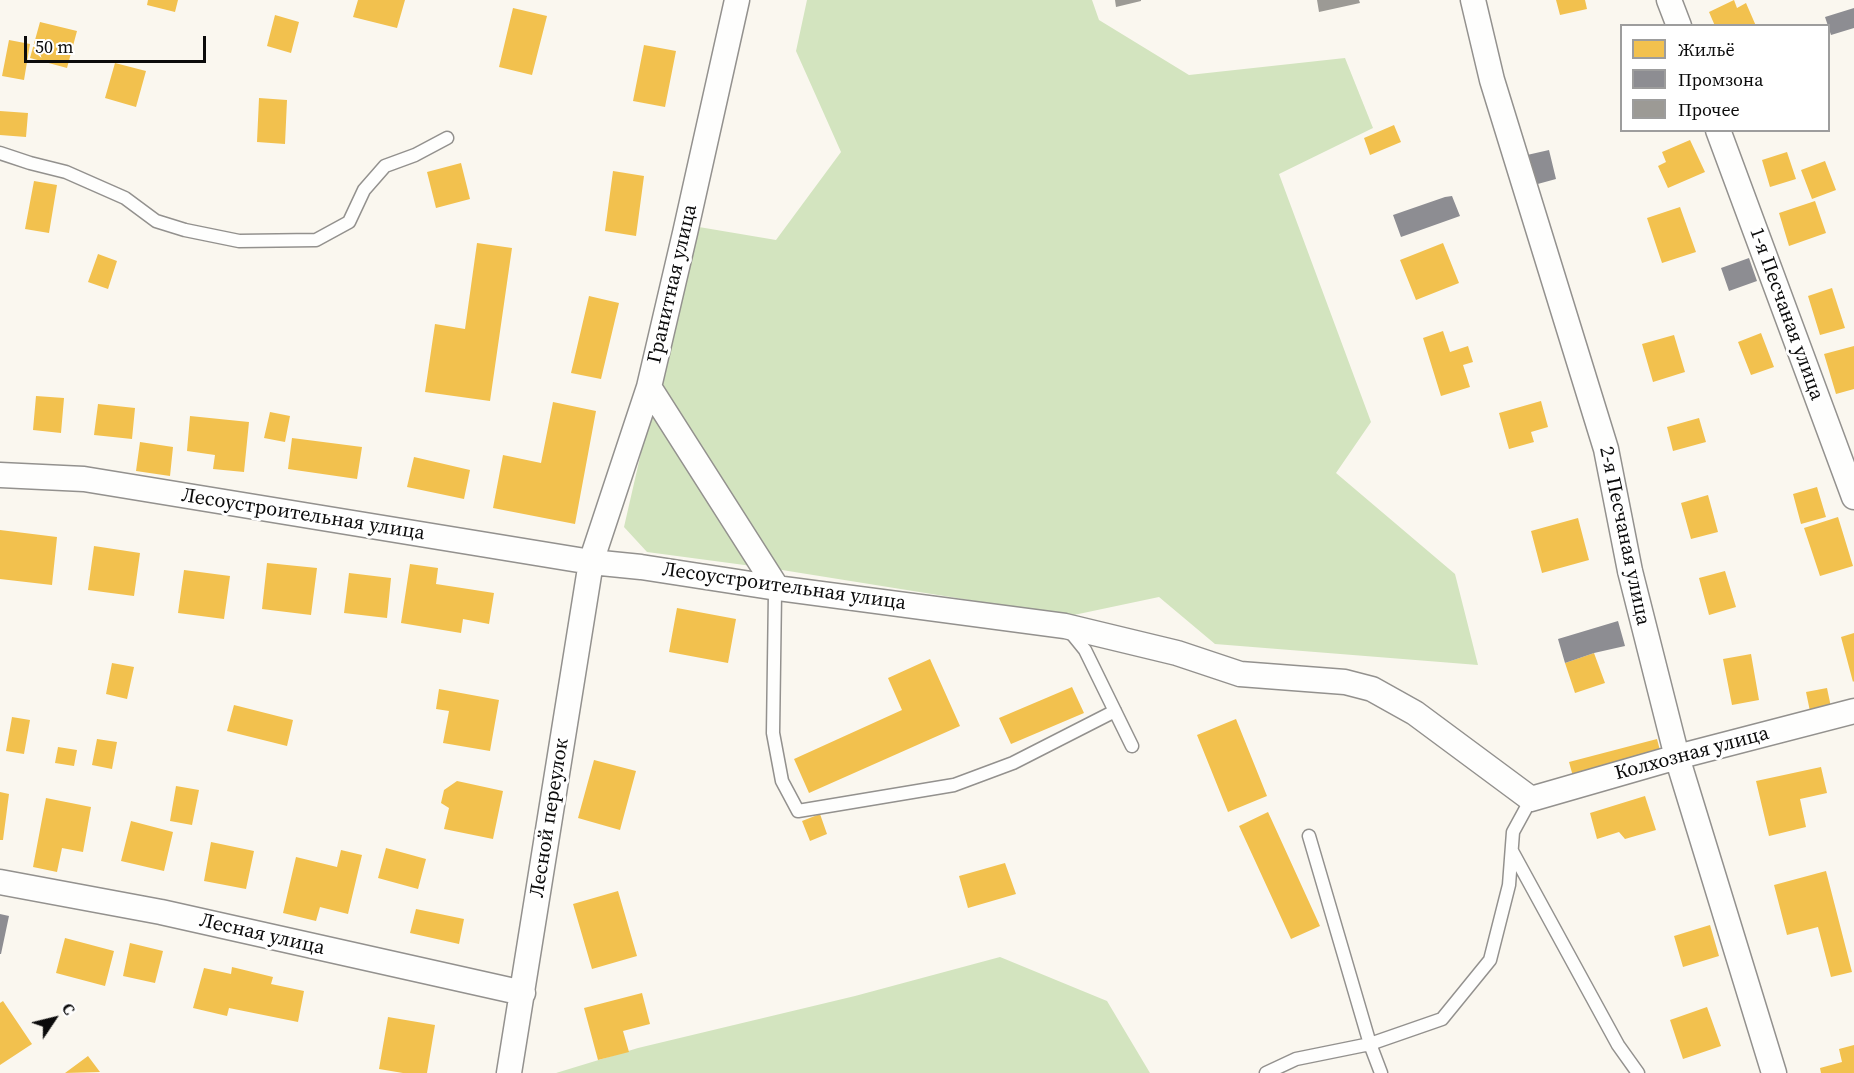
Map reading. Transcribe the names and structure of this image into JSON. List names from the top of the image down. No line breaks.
{"streets":{"street":["Гранитная улица","1-я Песчаная улица","Лесоустроительная улица","2-я Песчаная улица","Колхозная улица","Лесной переулок","Лесная улица"]},"crossings":[["Гранитная улица","Лесоустроительная улица"],["Гранитная улица","Лесной переулок"],["Лесоустроительная улица","Колхозная улица"],["Лесоустроительная улица","Лесной переулок"],["2-я Песчаная улица","Колхозная улица"],["Лесной переулок","Лесная улица"]],"legend":["Жильё","Промзона","Прочее"],"scale_bar":"50 m","north":"top right"}
